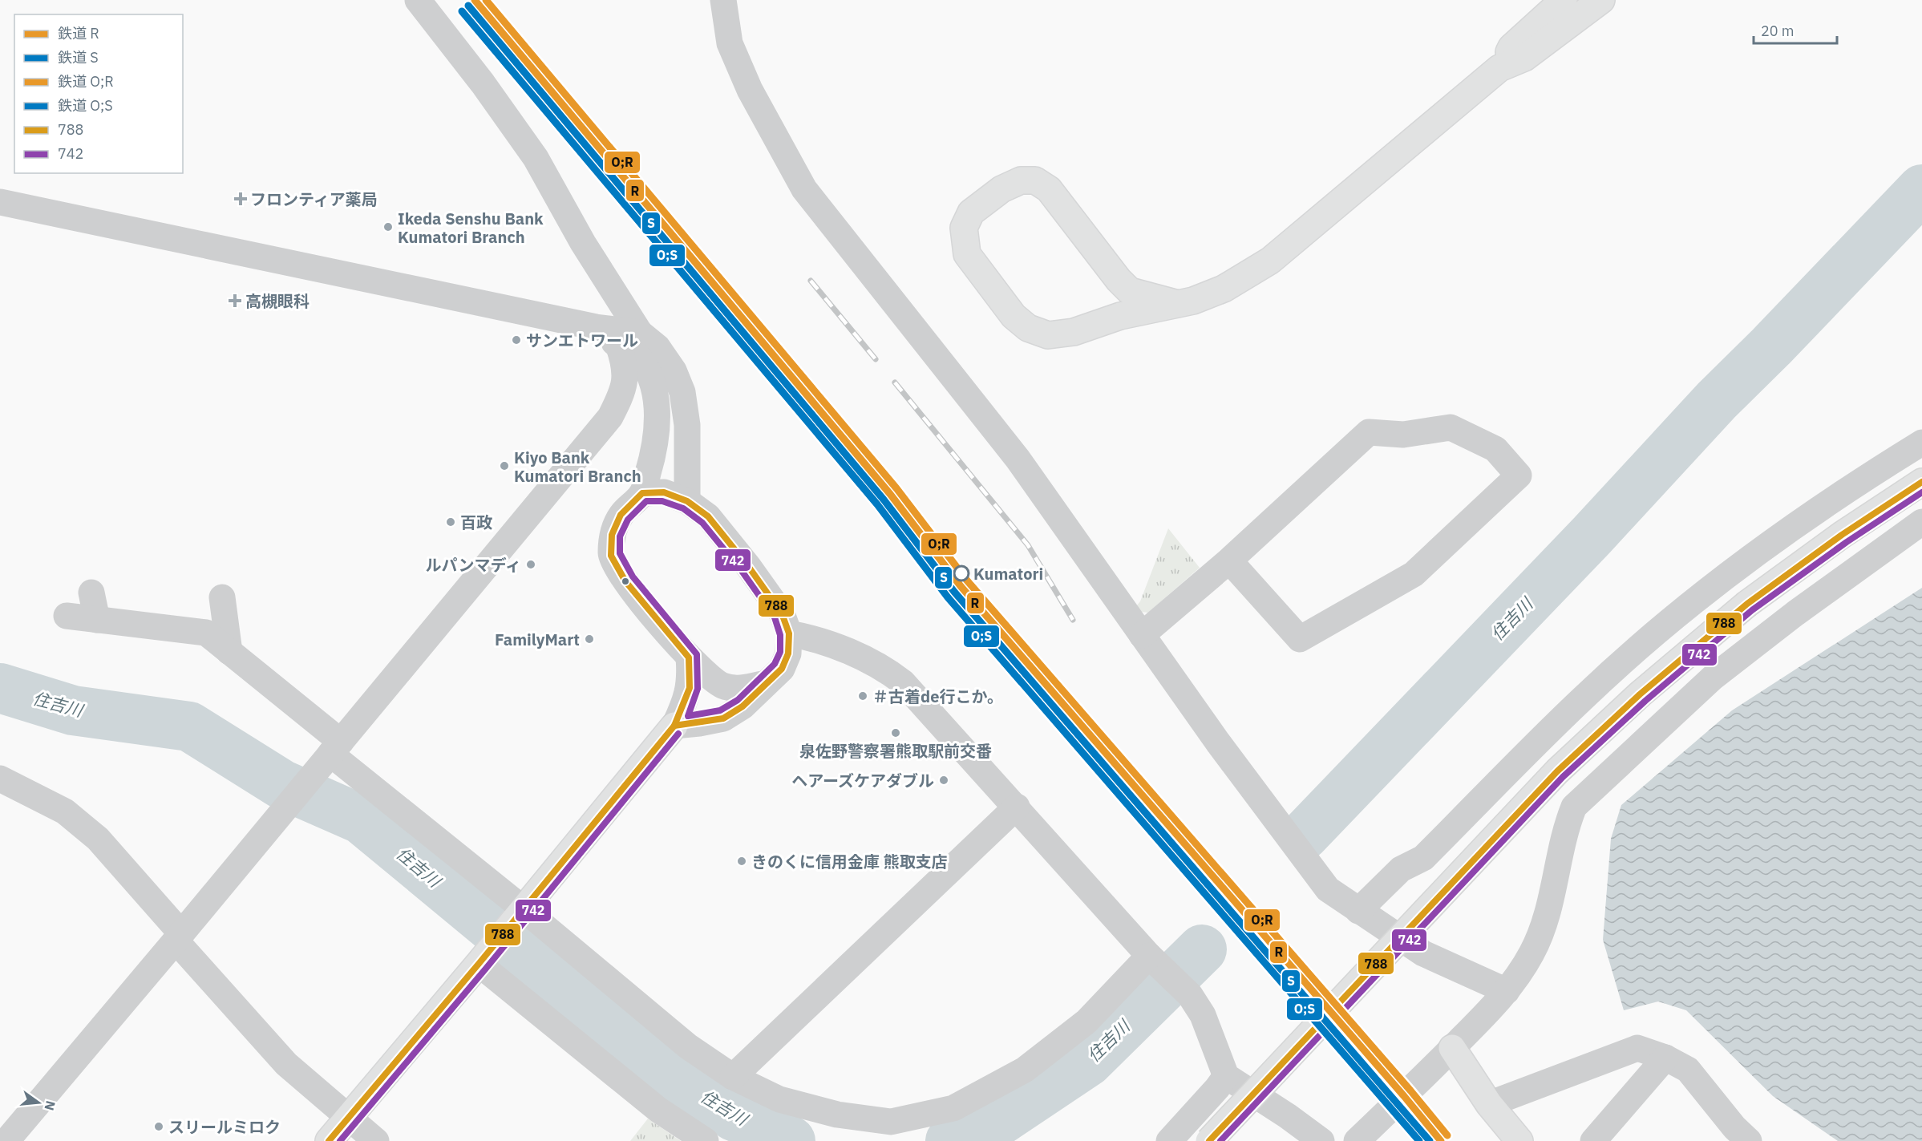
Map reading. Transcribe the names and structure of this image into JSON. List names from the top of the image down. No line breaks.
{"water":["住吉川"],"places":{"health":["フロンティア薬局","高槻眼科"],"other":["Ikeda Senshu Bank Kumatori Branch","サンエトワール","Kiyo Bank Kumatori Branch","百政","ルパンマディ","Kumatori","FamilyMart","＃古着de行こか。","泉佐野警察署熊取駅前交番","ヘアーズケアダブル","きのくに信用金庫 熊取支店","スリールミロク"]},"lines":["rail line R","rail line O;R","rail line S","rail line O;S","transit line 788","transit line 742"],"legend":["鉄道 R","鉄道 S","鉄道 O;R","鉄道 O;S","788","742"],"scale_bar":"20 m","north":"right"}
